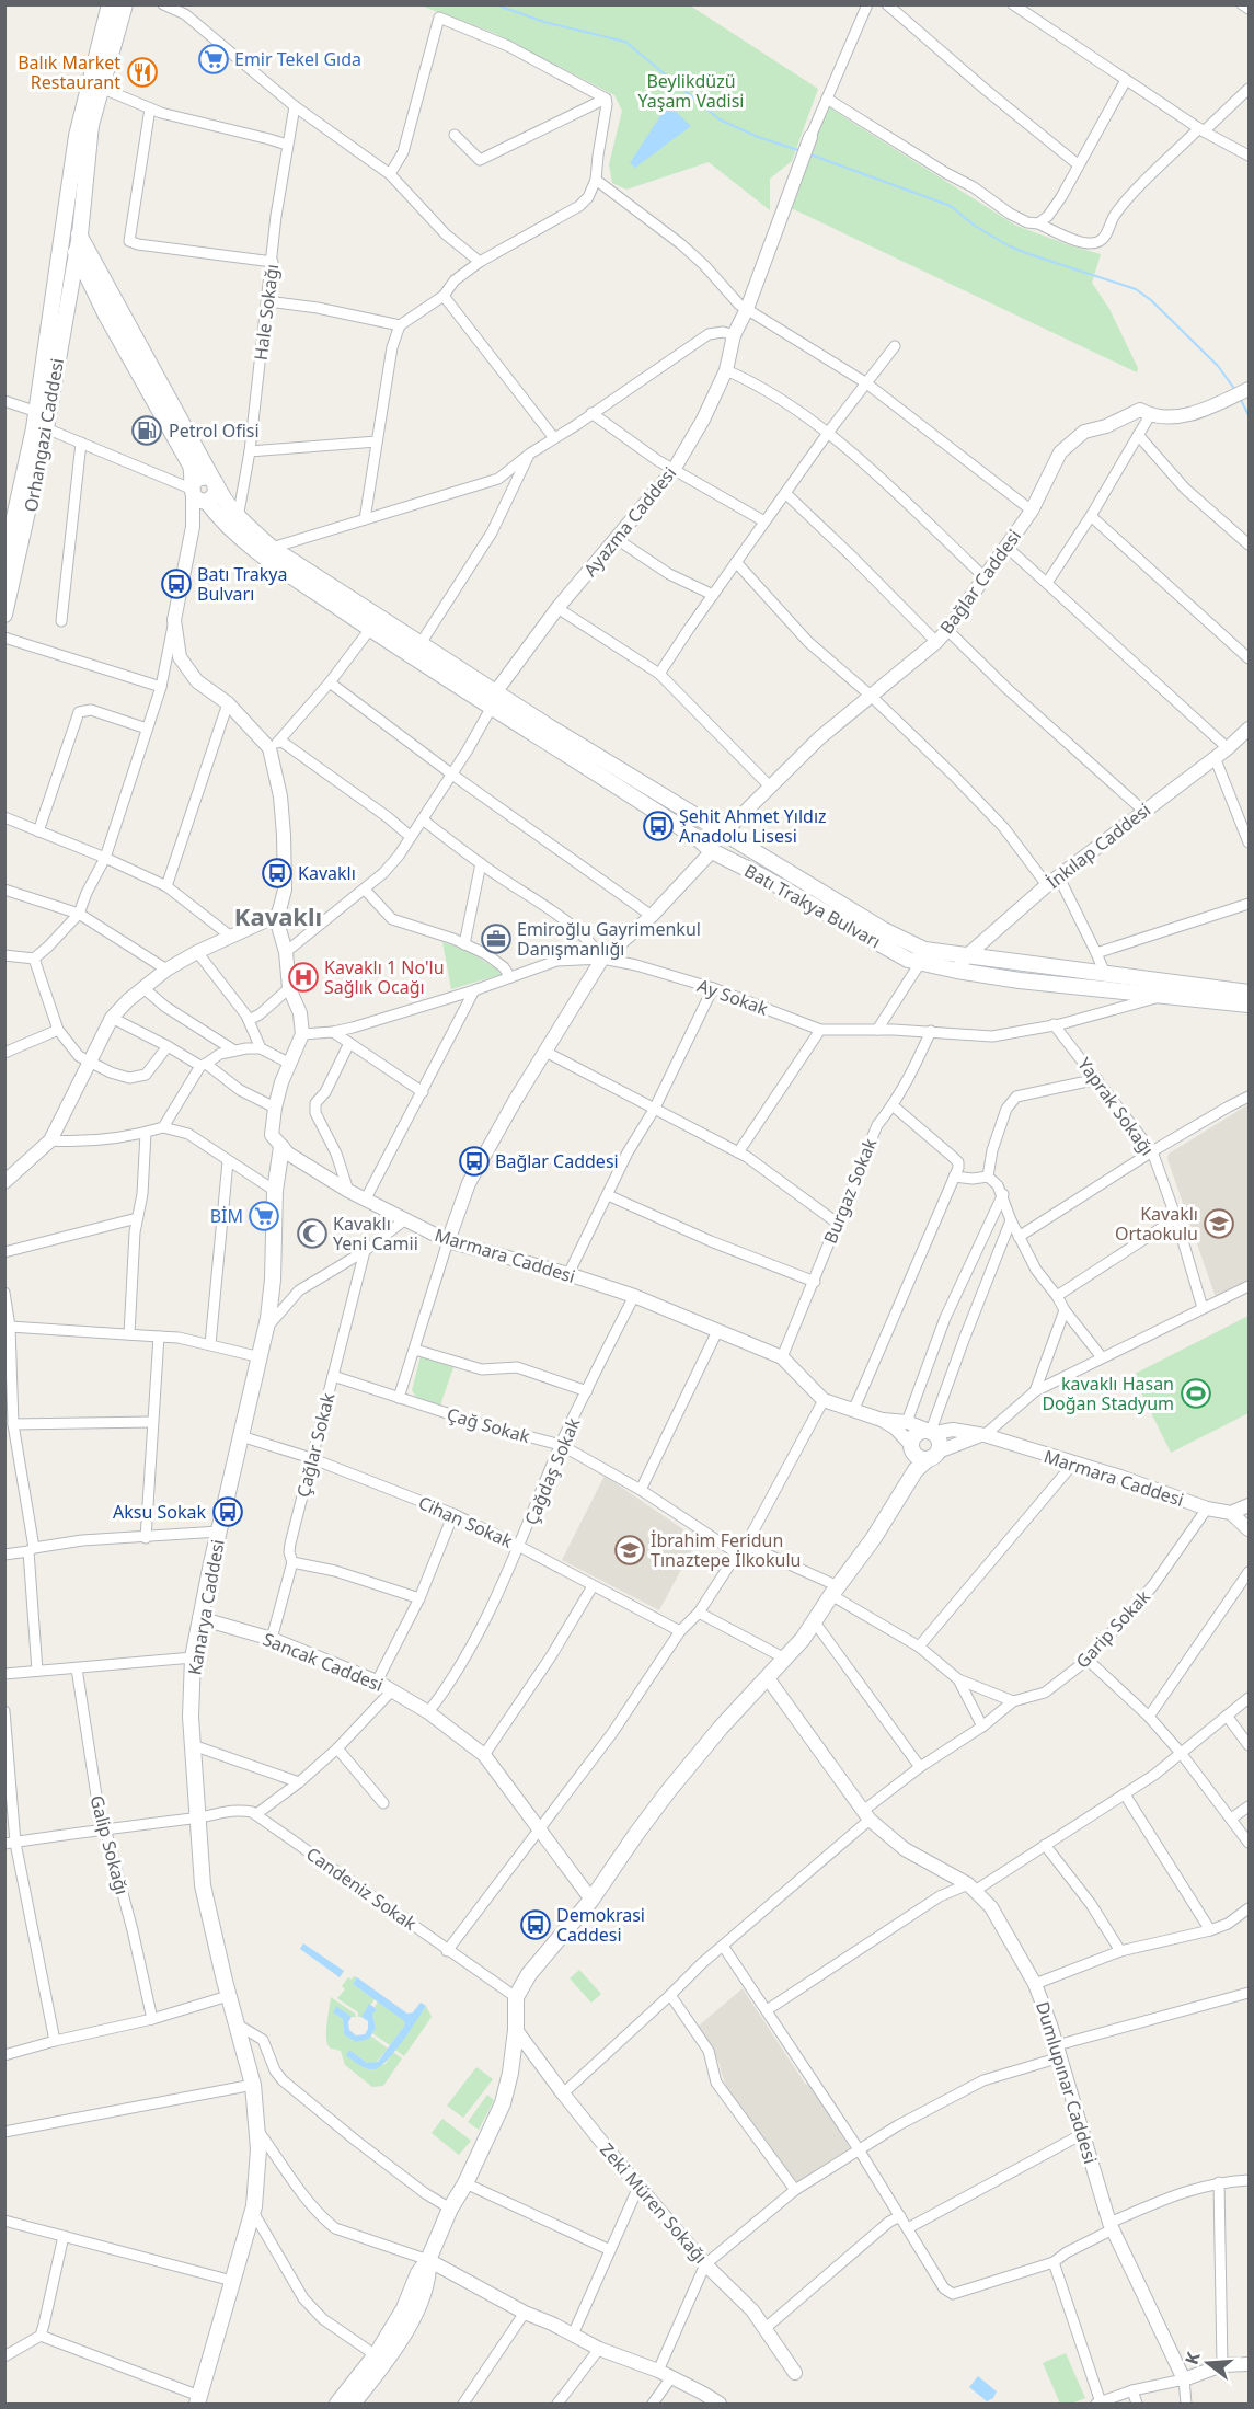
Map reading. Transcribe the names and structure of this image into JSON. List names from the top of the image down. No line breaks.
{"streets":{"main road":["Orhangazi Caddesi","Batı Trakya Bulvarı","Kanarya Caddesi"],"street":["Hale Sokağı","Ayazma Caddesi","Bağlar Caddesi","İnkılap Caddesi","Ay Sokak","Yaprak Sokağı","Burgaz Sokak","Marmara Caddesi","Çağ Sokak","Çağlar Sokak","Çağdaş Sokak","Cihan Sokak","Garip Sokak","Sancak Caddesi","Galip Sokağı","Candeniz Sokak","Dumlupınar Caddesi","Zeki Müren Sokağı"]},"crossings":[["Hale Sokağı","Batı Trakya Bulvarı"],["Orhangazi Caddesi","Batı Trakya Bulvarı"],["Ayazma Caddesi","Batı Trakya Bulvarı"],["Bağlar Caddesi","Batı Trakya Bulvarı"],["İnkılap Caddesi","Batı Trakya Bulvarı"],["Batı Trakya Bulvarı","Ay Sokak"],["Ay Sokak","Yaprak Sokağı"],["Ay Sokak","Burgaz Sokak"],["Burgaz Sokak","Marmara Caddesi"],["Marmara Caddesi","Çağdaş Sokak"],["Marmara Caddesi","Kanarya Caddesi"],["Marmara Caddesi","Garip Sokak"],["Çağ Sokak","Çağlar Sokak"],["Çağ Sokak","Çağdaş Sokak"],["Çağlar Sokak","Cihan Sokak"],["Çağlar Sokak","Sancak Caddesi"],["Çağdaş Sokak","Cihan Sokak"],["Çağdaş Sokak","Sancak Caddesi"],["Cihan Sokak","Kanarya Caddesi"],["Kanarya Caddesi","Sancak Caddesi"],["Kanarya Caddesi","Candeniz Sokak"],["Garip Sokak","Dumlupınar Caddesi"],["Garip Sokak","Zeki Müren Sokağı"],["Galip Sokağı","Candeniz Sokak"]],"districts":["Kavaklı"],"parks":["Beylikdüzü Yaşam Vadisi"],"places":{"supermarket":["Emir Tekel Gıda","BİM"],"restaurant":["Balık Market Restaurant"],"fuel station":["Petrol Ofisi"],"bus stop":["Batı Trakya Bulvarı","Şehit Ahmet Yıldız Anadolu Lisesi","Kavaklı","Bağlar Caddesi","Aksu Sokak","Demokrasi Caddesi"],"office":["Emiroğlu Gayrimenkul Danışmanlığı"],"hospital":["Kavaklı 1 No'lu Sağlık Ocağı"],"school or university":["Kavaklı Ortaokulu","İbrahim Feridun Tınaztepe İlkokulu"],"mosque":["Kavaklı Yeni Camii"],"sports":["kavaklı Hasan Doğan Stadyum"]},"north":"left"}
